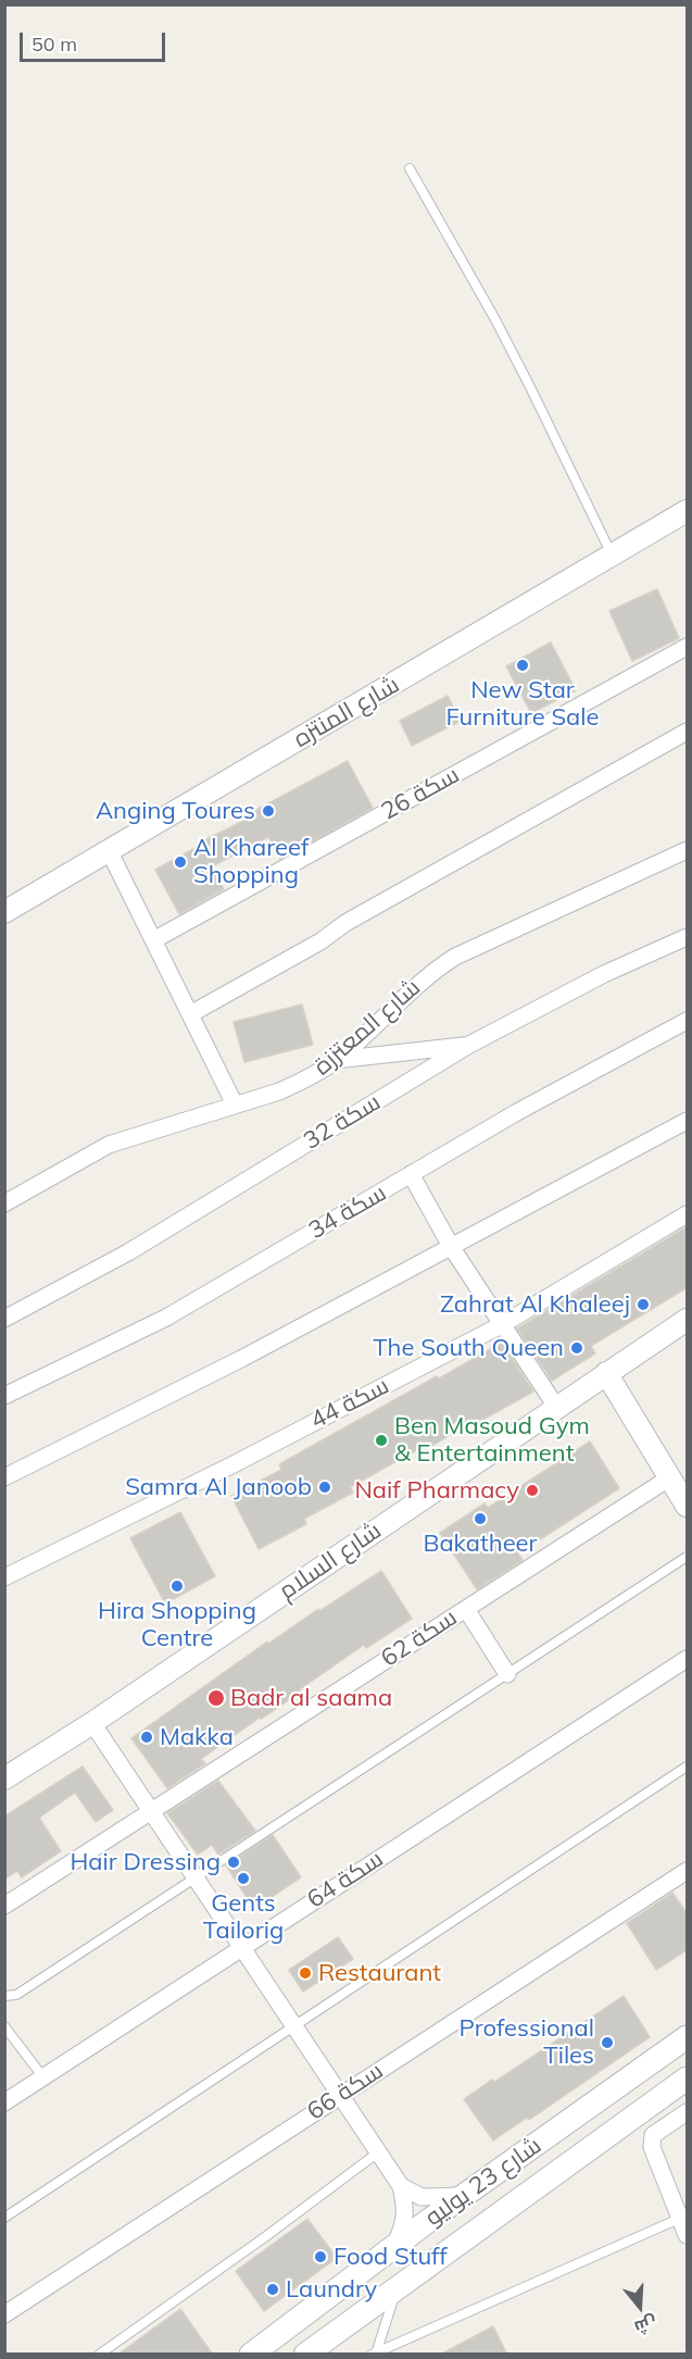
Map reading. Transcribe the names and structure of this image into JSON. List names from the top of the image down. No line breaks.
{"streets":{"main road":["شارع 23 يوليو"],"street":["شارع المنتزه","سكة 26","شارع المعتززة","سكة 32","سكة 34","سكة 44","شارع السلام","سكة 62","سكة 64","سكة 66"]},"places":["New Star Furniture Sale","Anging Toures","Al Khareef Shopping","Zahrat Al Khaleej","The South Queen","Ben Masoud Gym & Entertainment","Samra Al Janoob","Naif Pharmacy","Bakatheer","Hira Shopping Centre","Badr al saama","Makka","Hair Dressing","Gents Tailorig","Restaurant","Professional Tiles","Food Stuff","Laundry"],"scale_bar":"50 m","north":"bottom"}
